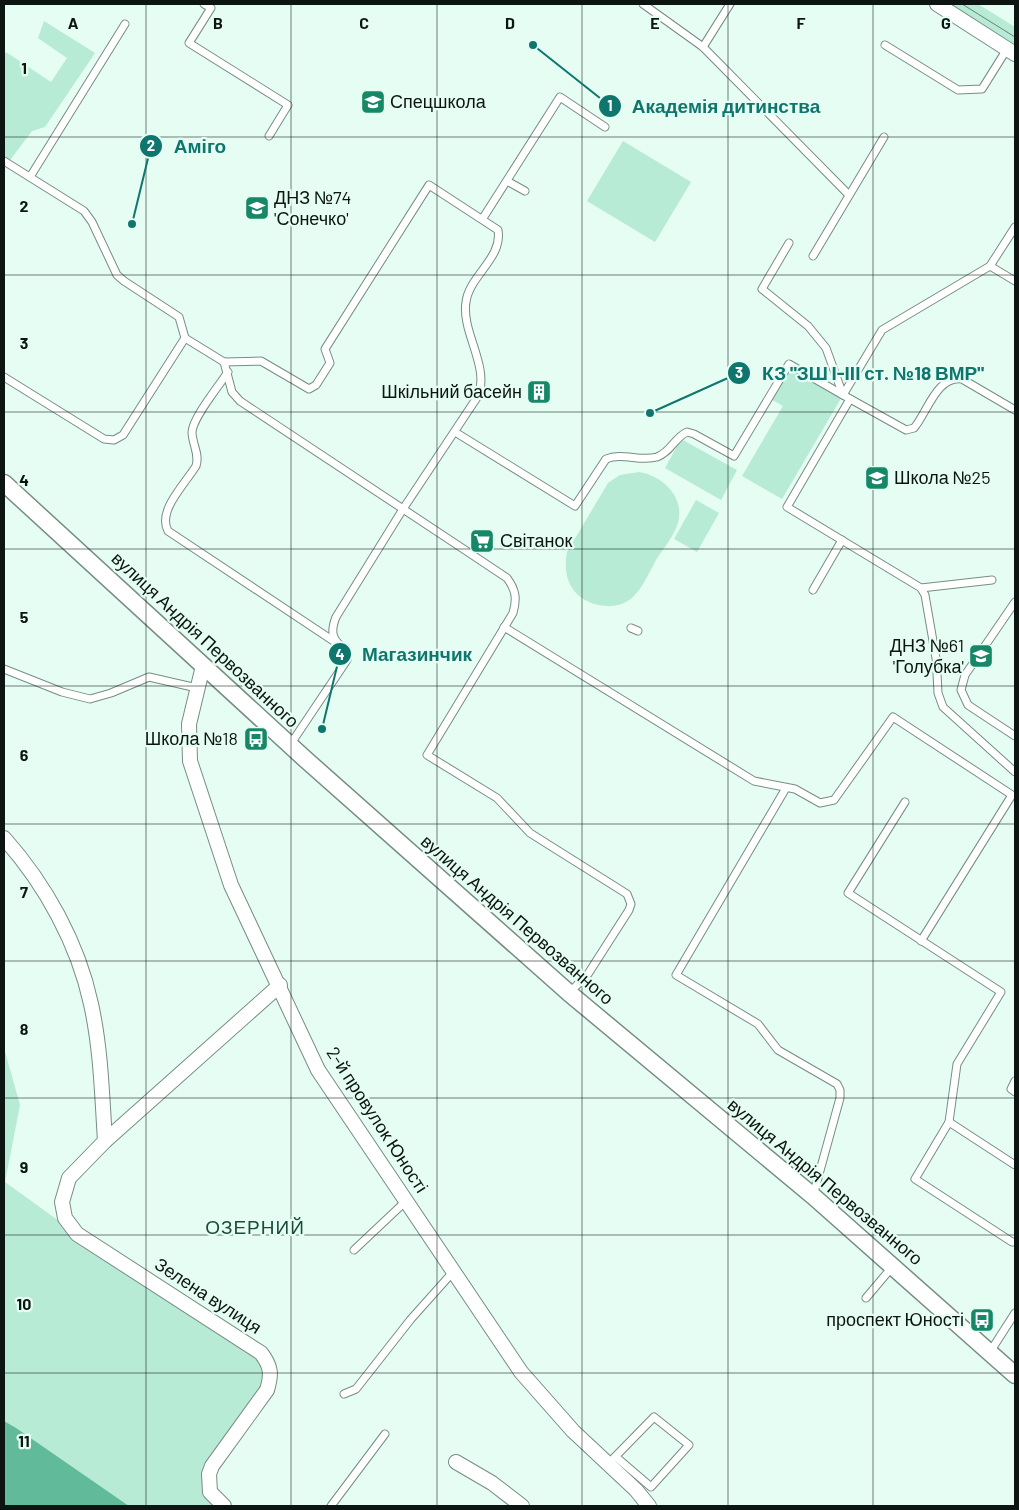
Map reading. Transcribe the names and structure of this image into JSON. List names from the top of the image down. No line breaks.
{"streets":{"street":["вулиця Андрія Первозванного","2-й провулок Юності","Зелена вулиця"]},"crossings":[["вулиця Андрія Первозванного","2-й провулок Юності"],["2-й провулок Юності","Зелена вулиця"]],"districts":["ОЗЕРНИЙ"],"places":{"other":["Академія дитинства","Аміго","КЗ \"ЗШ І-ІІІ ст. №18 ВМР\"","Магазинчик"],"school or university":["Спецшкола","ДНЗ №74 'Сонечко'","Школа №25","ДНЗ №61 'Голубка'"],"building":["Шкільний басейн"],"supermarket":["Світанок"],"bus stop":["Школа №18","проспект Юності"]},"grid":{"columns":["A","B","C","D","E","F","G"],"rows":["1","2","3","4","5","6","7","8","9","10","11"]}}
